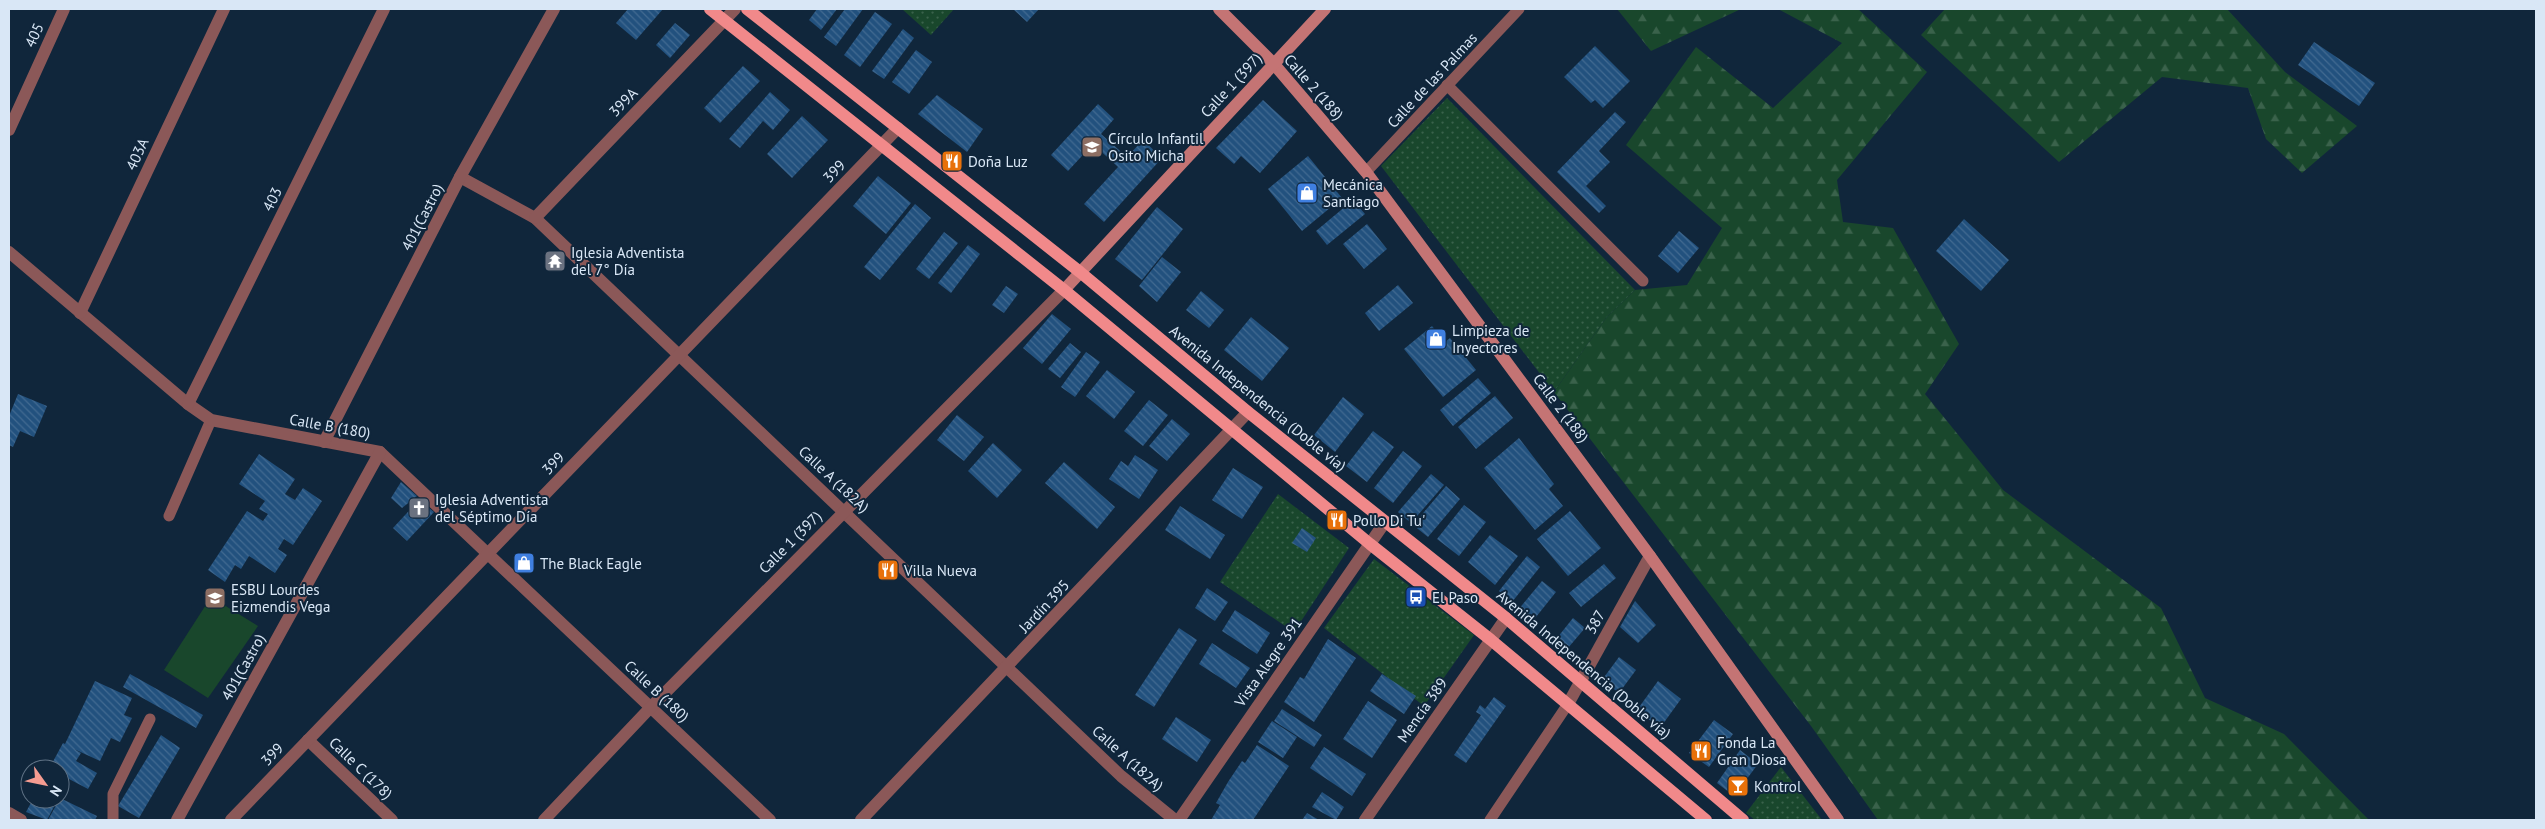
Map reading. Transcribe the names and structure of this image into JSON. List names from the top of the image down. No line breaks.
{"streets":{"main road":["Calle 1 (397)","Calle 2 (188)","Avenida Independencia (Doble vía)"],"street":["405","399A","403A","399","403","401(Castro)","Calle B (180)","Calle A (182A)","Jardín 395","387","Vista Alegre 391","Mencía 389","Calle C (178)"],"lane":["Calle de las Palmas"]},"crossings":[["Calle de las Palmas","Calle 2 (188)"],["Calle 1 (397)","Calle 2 (188)"],["Calle 1 (397)","Avenida Independencia (Doble vía)"],["Calle 1 (397)","Calle B (180)"],["Calle 1 (397)","Calle A (182A)"],["Calle 2 (188)","387"],["399A","Calle A (182A)"],["403A","Calle B (180)"],["399","Avenida Independencia (Doble vía)"],["399","Calle B (180)"],["399","Calle A (182A)"],["399","Calle C (178)"],["403","Calle B (180)"],["401(Castro)","Calle B (180)"],["401(Castro)","Calle A (182A)"],["Avenida Independencia (Doble vía)","Jardín 395"],["Avenida Independencia (Doble vía)","387"],["Avenida Independencia (Doble vía)","Vista Alegre 391"],["Avenida Independencia (Doble vía)","Mencía 389"],["Calle A (182A)","Jardín 395"],["Calle A (182A)","Vista Alegre 391"]],"places":{"school or university":["Círculo Infantil Osito Micha","ESBU Lourdes Eizmendis Vega"],"restaurant":["Doña Luz","Pollo Di Tu'","Villa Nueva","Fonda La Gran Diosa"],"shop":["Mecánica Santiago","Limpieza de Inyectores","The Black Eagle"],"temple":["Iglesia Adventista del 7° Día"],"church":["Iglesia Adventista del Séptimo Día"],"bus stop":["El Paso"],"bar":["Kontrol"]},"north":"bottom right"}
